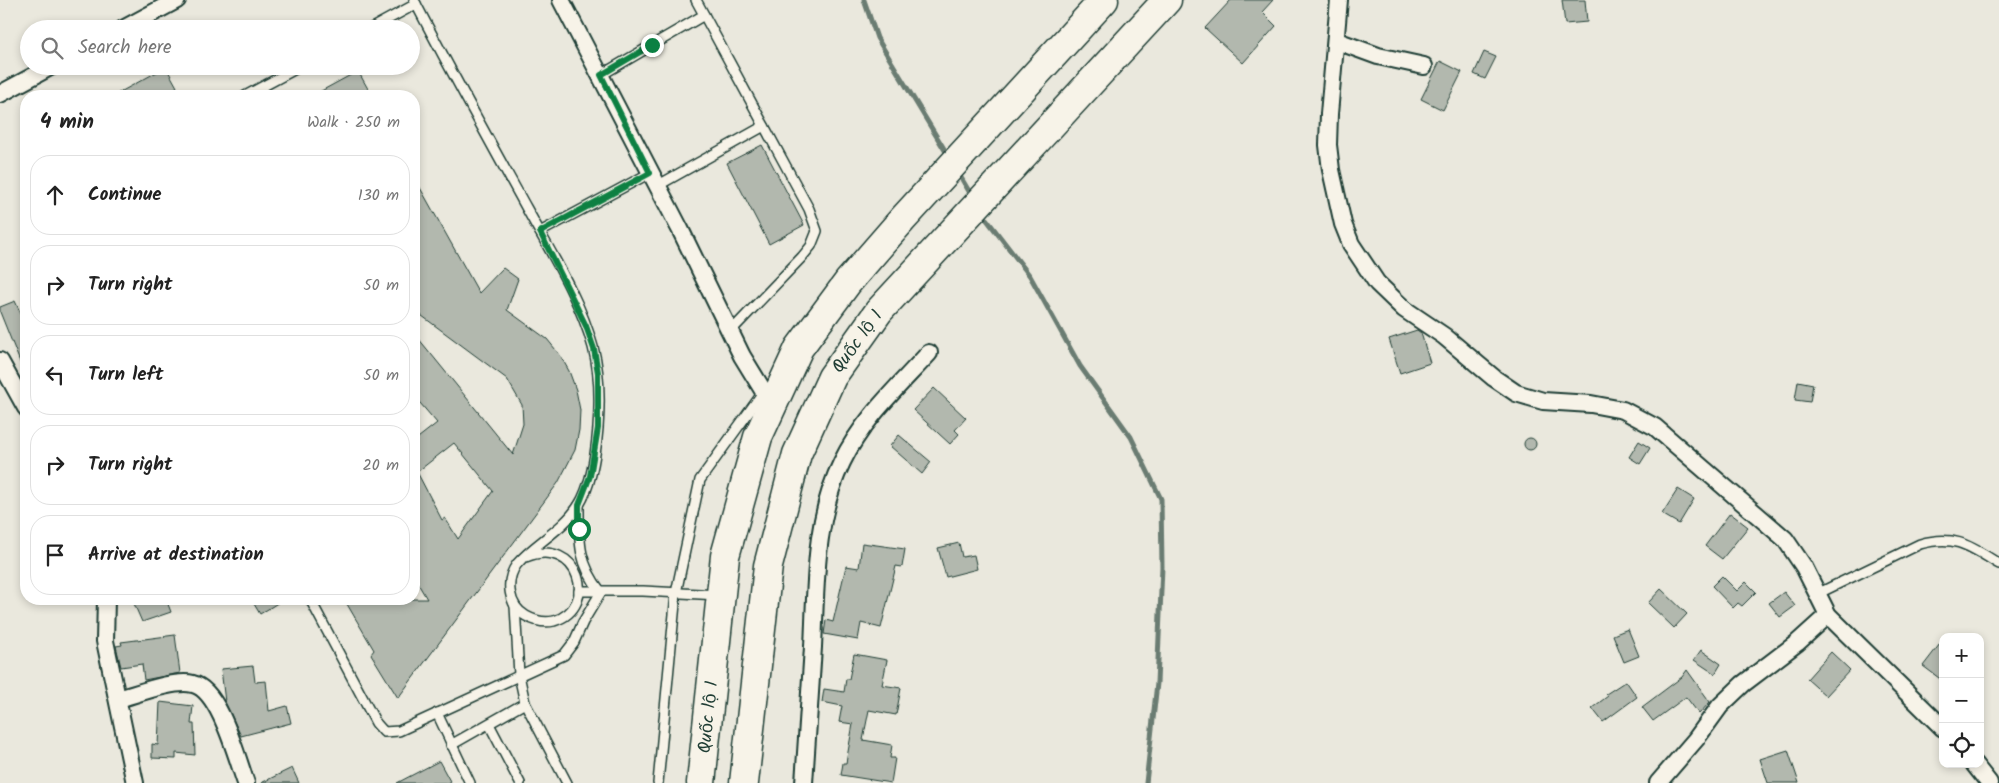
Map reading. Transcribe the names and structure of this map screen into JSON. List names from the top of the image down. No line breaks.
{"streets":{"highway":["Quốc lộ 1"]},"page":{"search":"Search here","heading":["4 min","Walk · 250 m"],"list":[["Continue","130 m"],["Turn right","50 m"],["Turn left","50 m"],["Turn right","20 m"],"Arrive at destination"],"map_buttons":["+","−"]}}
